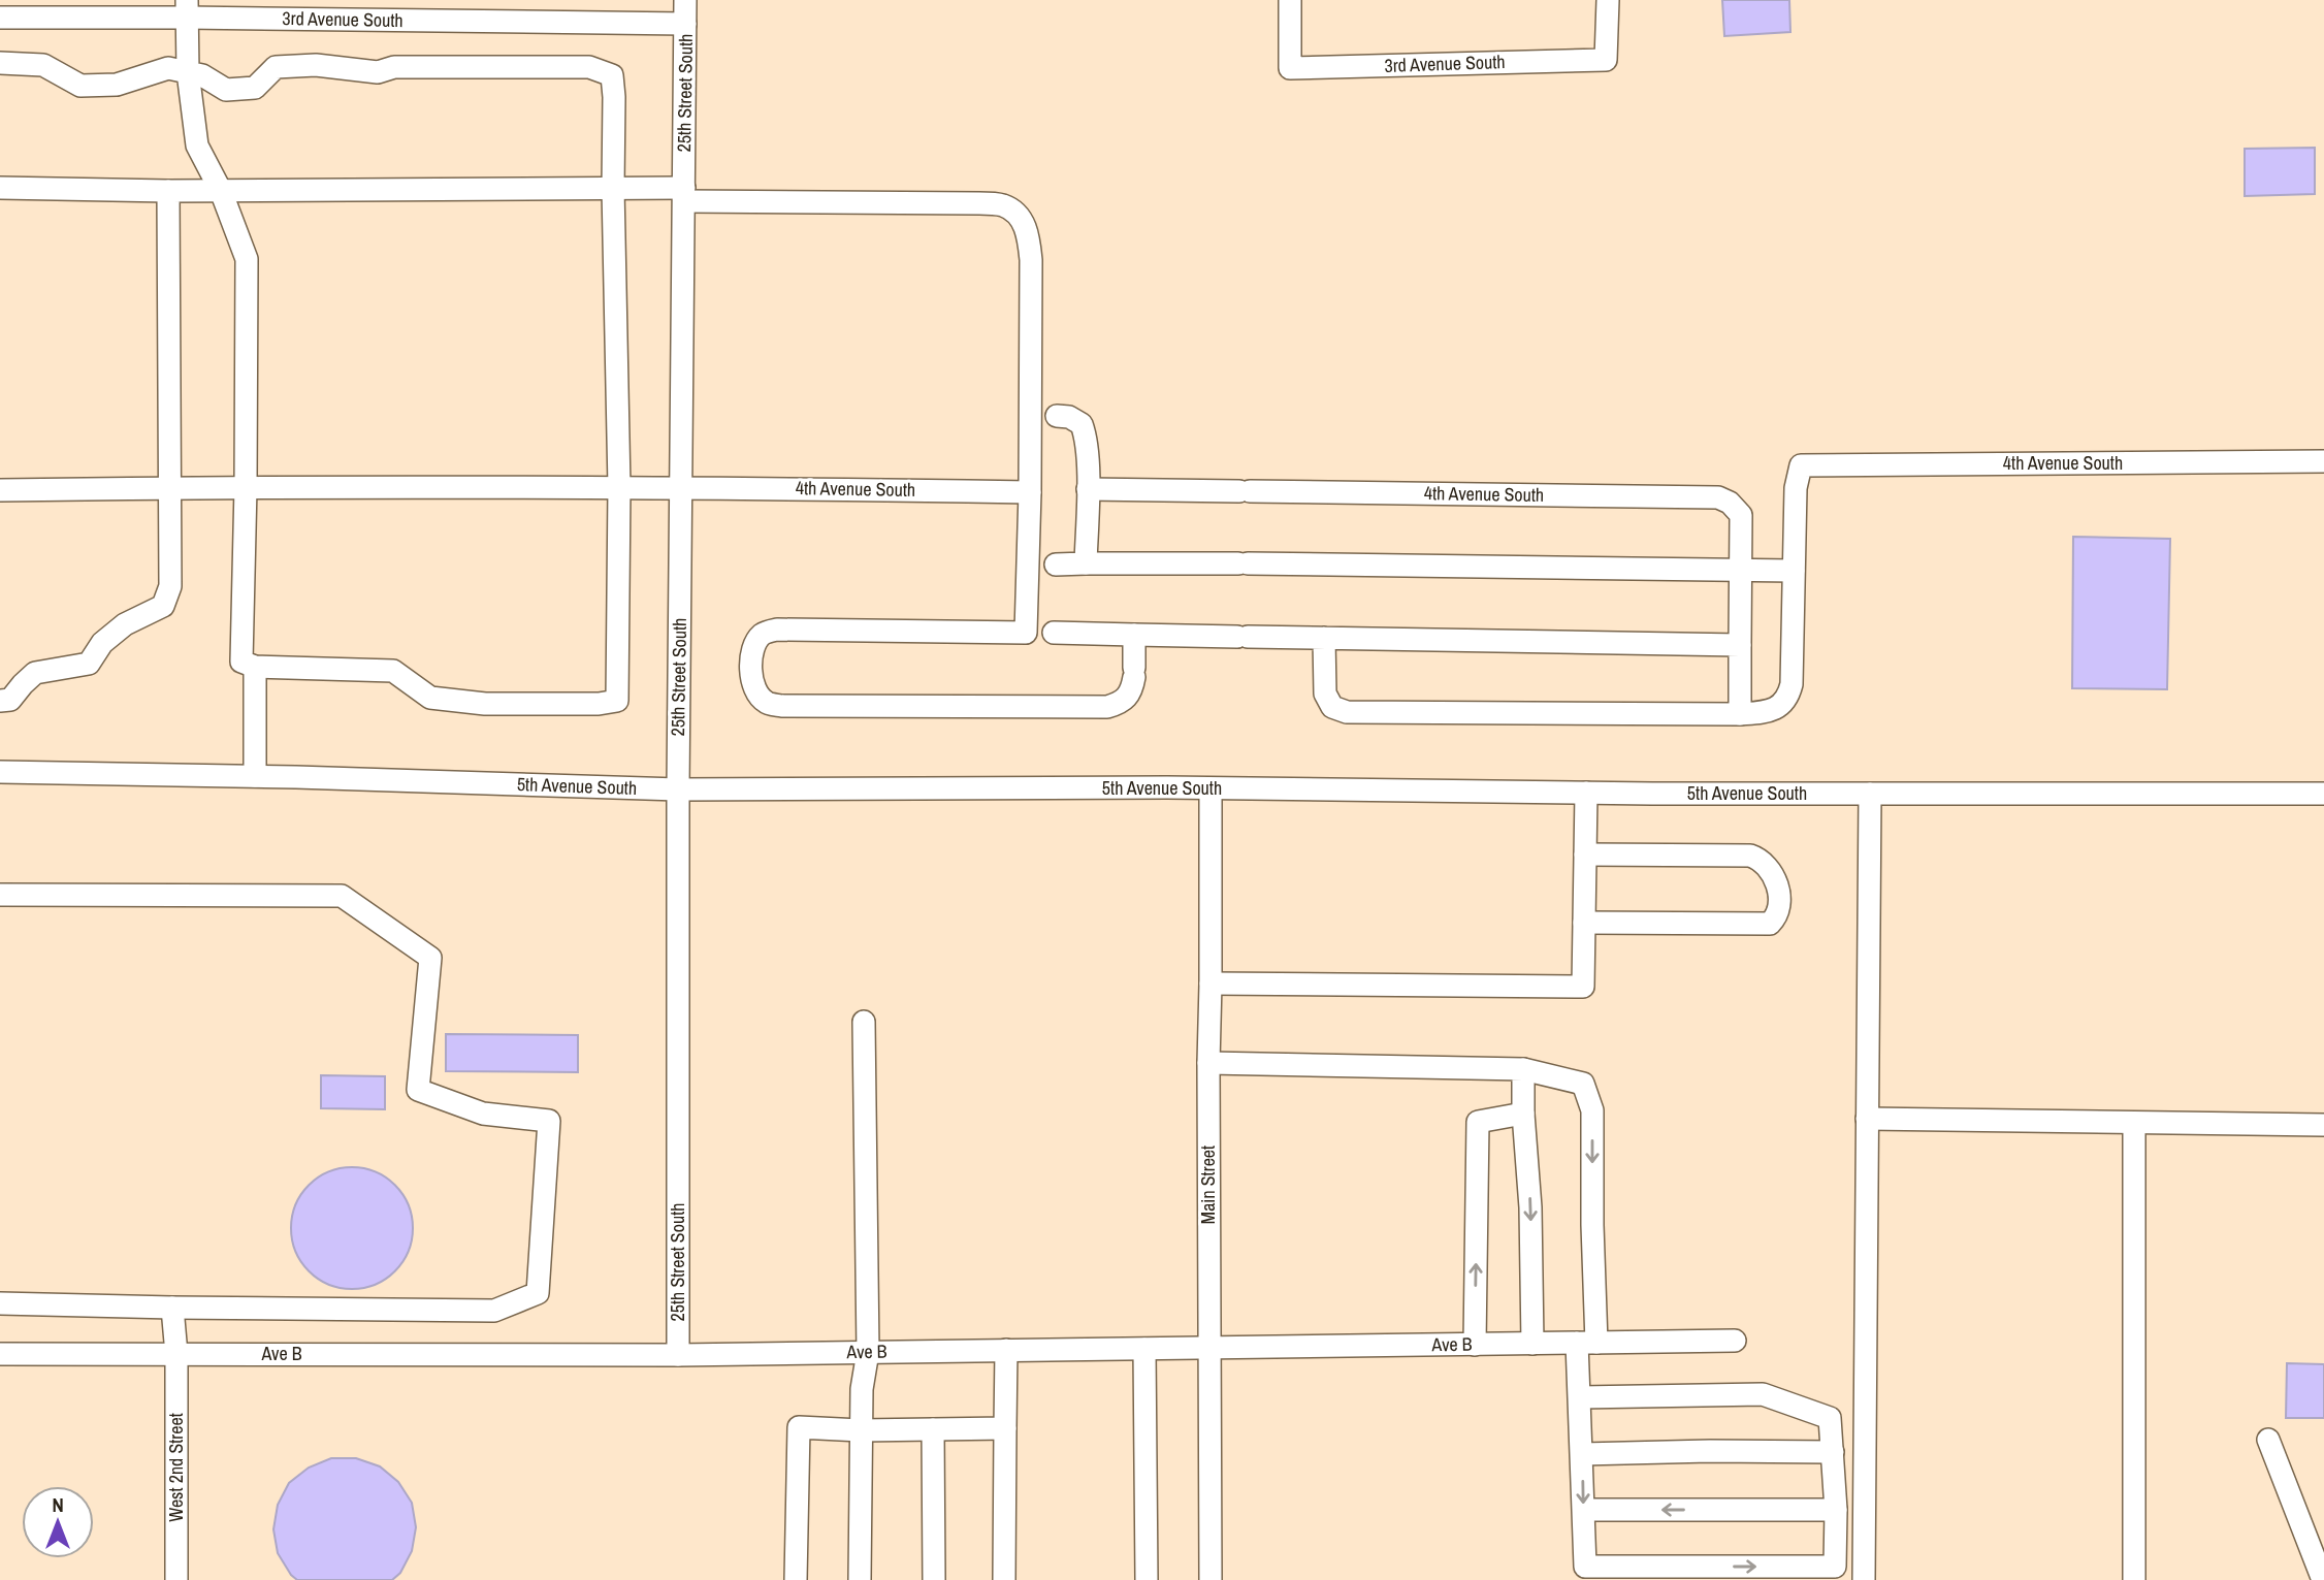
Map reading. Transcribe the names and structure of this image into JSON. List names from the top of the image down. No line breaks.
{"streets":{"street":["3rd Avenue South","25th Street South","4th Avenue South","5th Avenue South","Main Street","Ave B","West 2nd Street"]},"crossings":[["3rd Avenue South","25th Street South"],["25th Street South","4th Avenue South"],["25th Street South","5th Avenue South"],["25th Street South","Ave B"],["5th Avenue South","Main Street"],["Main Street","Ave B"],["Ave B","West 2nd Street"]],"north":"top"}
